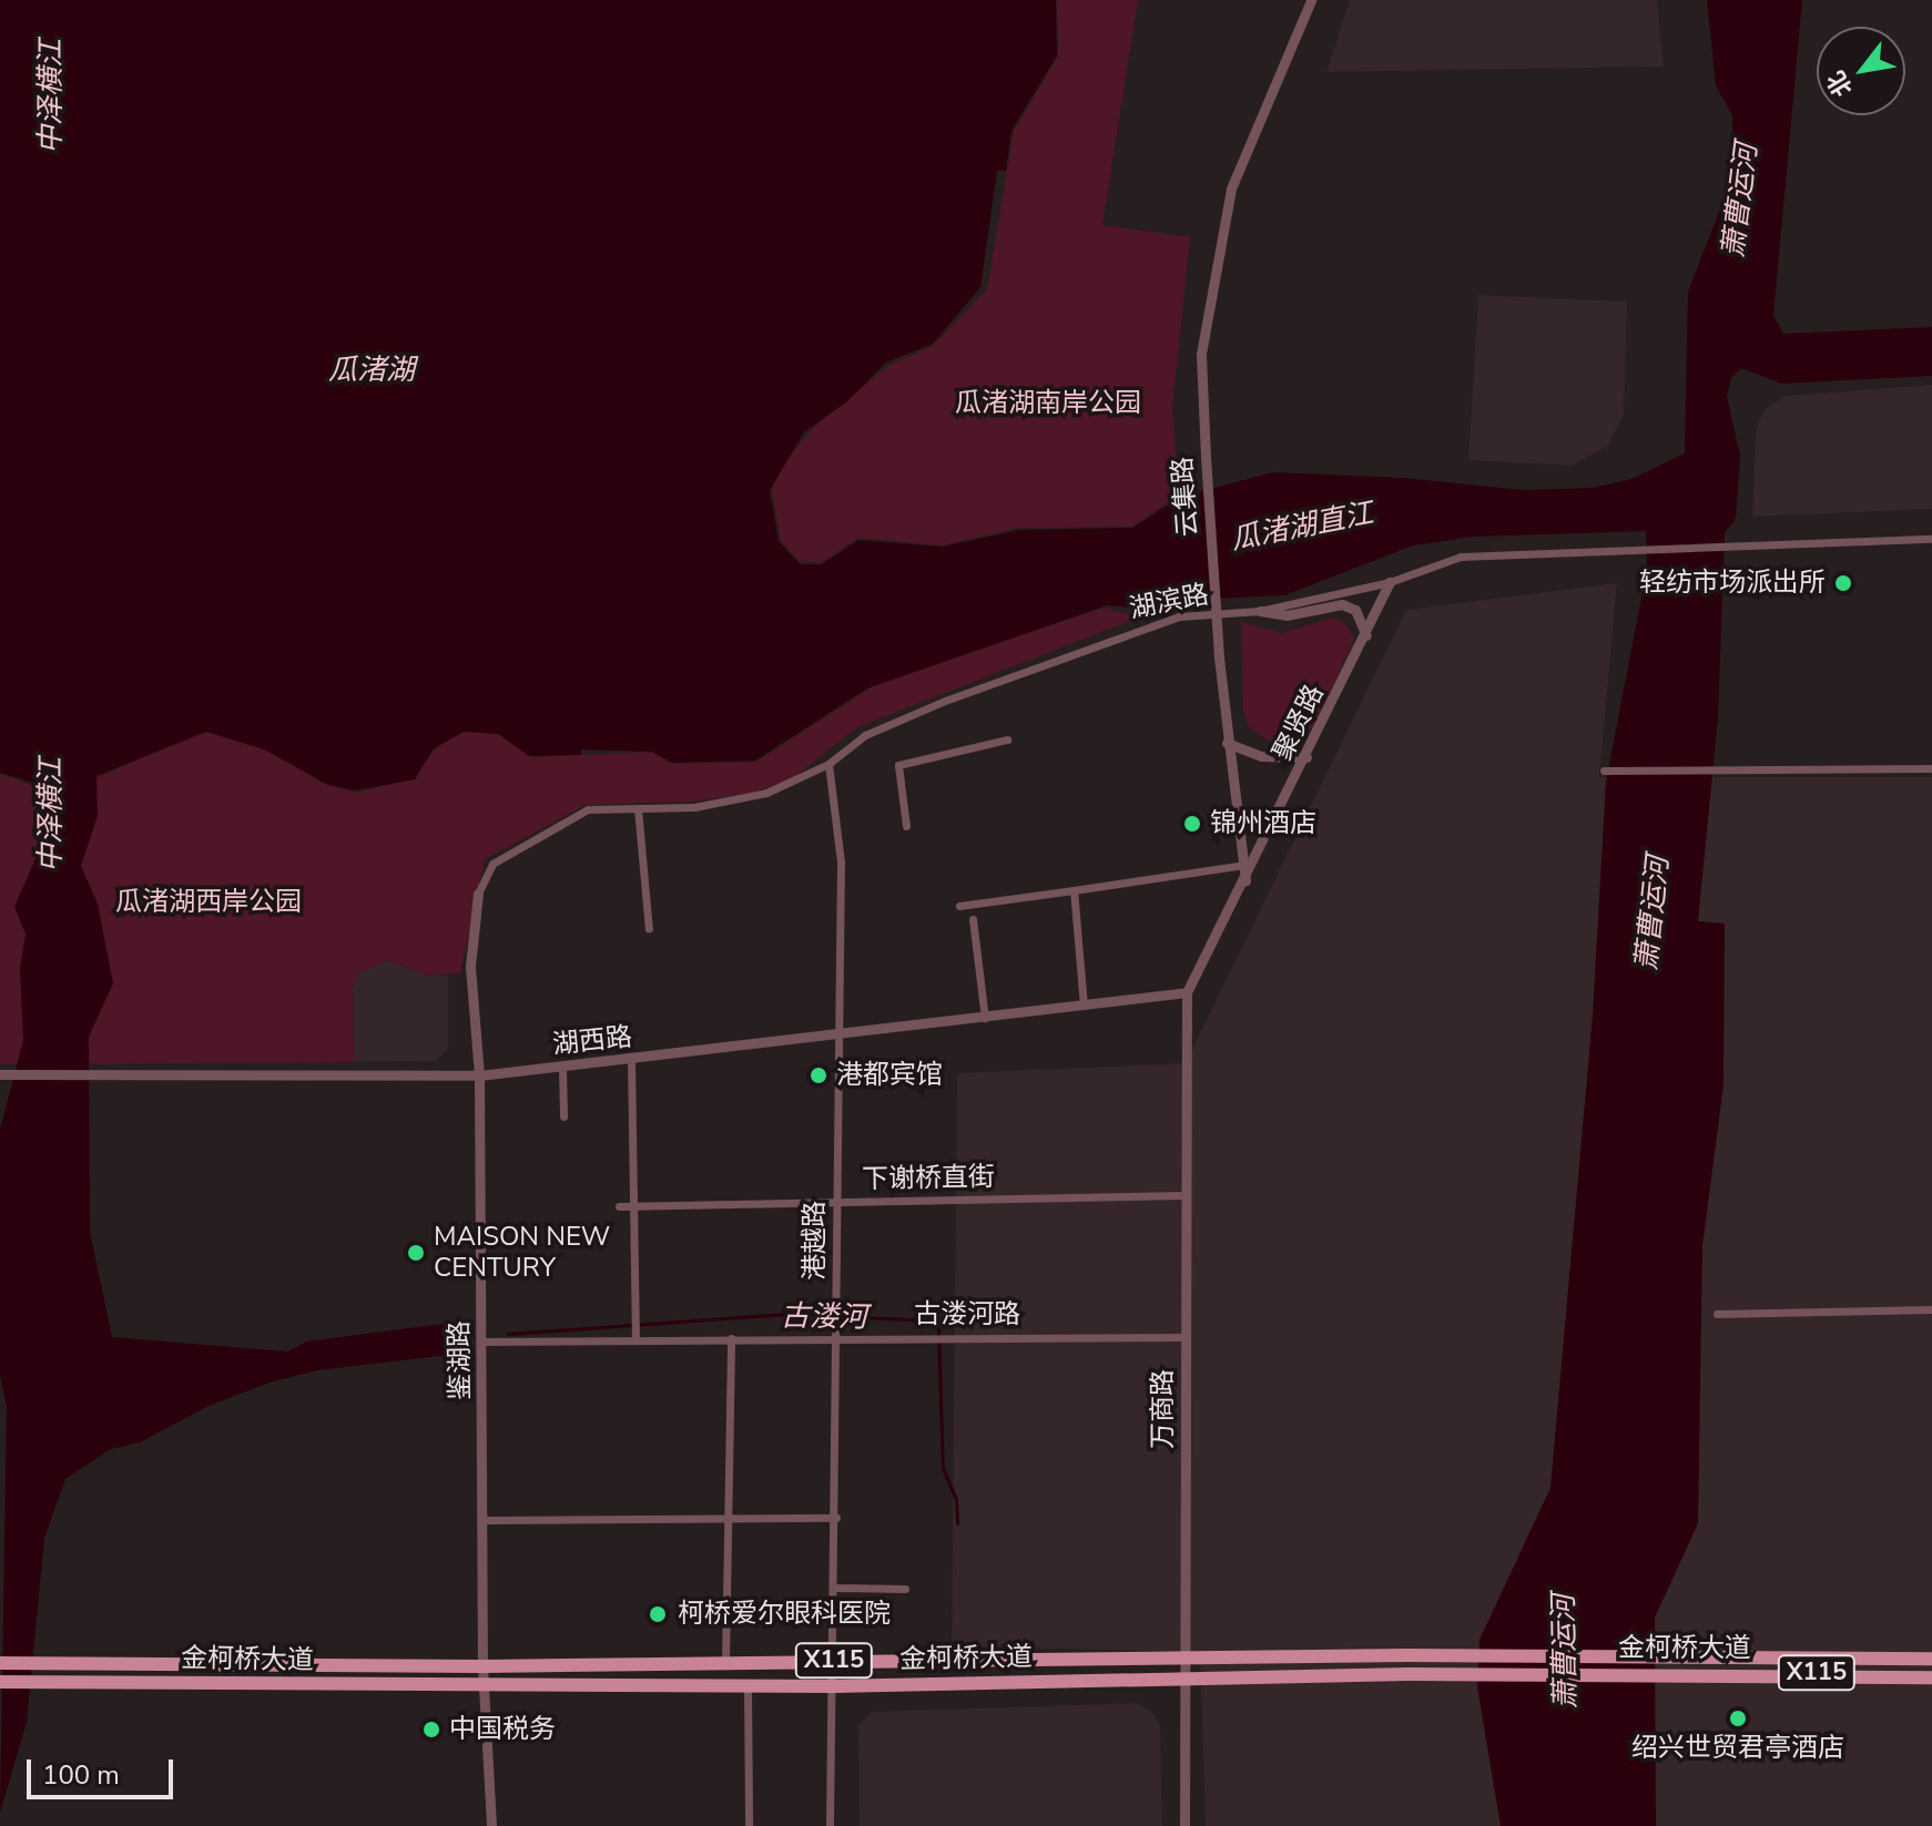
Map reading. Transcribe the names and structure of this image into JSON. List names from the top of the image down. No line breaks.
{"streets":{"main road":["金柯桥大道","X115"],"street":["云集路","湖滨路","聚贤路","湖西路","下谢桥直街","港越路","古溇河路","鉴湖路","万商路"]},"crossings":[["云集路","聚贤路"],["湖滨路","聚贤路"],["湖滨路","港越路"],["湖滨路","鉴湖路"],["湖西路","港越路"],["湖西路","鉴湖路"],["湖西路","万商路"],["下谢桥直街","港越路"],["下谢桥直街","万商路"],["港越路","古溇河路"],["港越路","金柯桥大道"],["古溇河路","鉴湖路"],["古溇河路","万商路"],["鉴湖路","金柯桥大道"],["万商路","金柯桥大道"]],"water":["中泽横江","萧曹运河","瓜渚湖","瓜渚湖直江","古溇河"],"parks":["瓜渚湖南岸公园","瓜渚湖西岸公园"],"places":["轻纺市场派出所","锦州酒店","港都宾馆","MAISON NEW CENTURY","柯桥爱尔眼科医院","绍兴世贸君亭酒店","中国税务"],"scale_bar":"100 m","north":"bottom left"}
